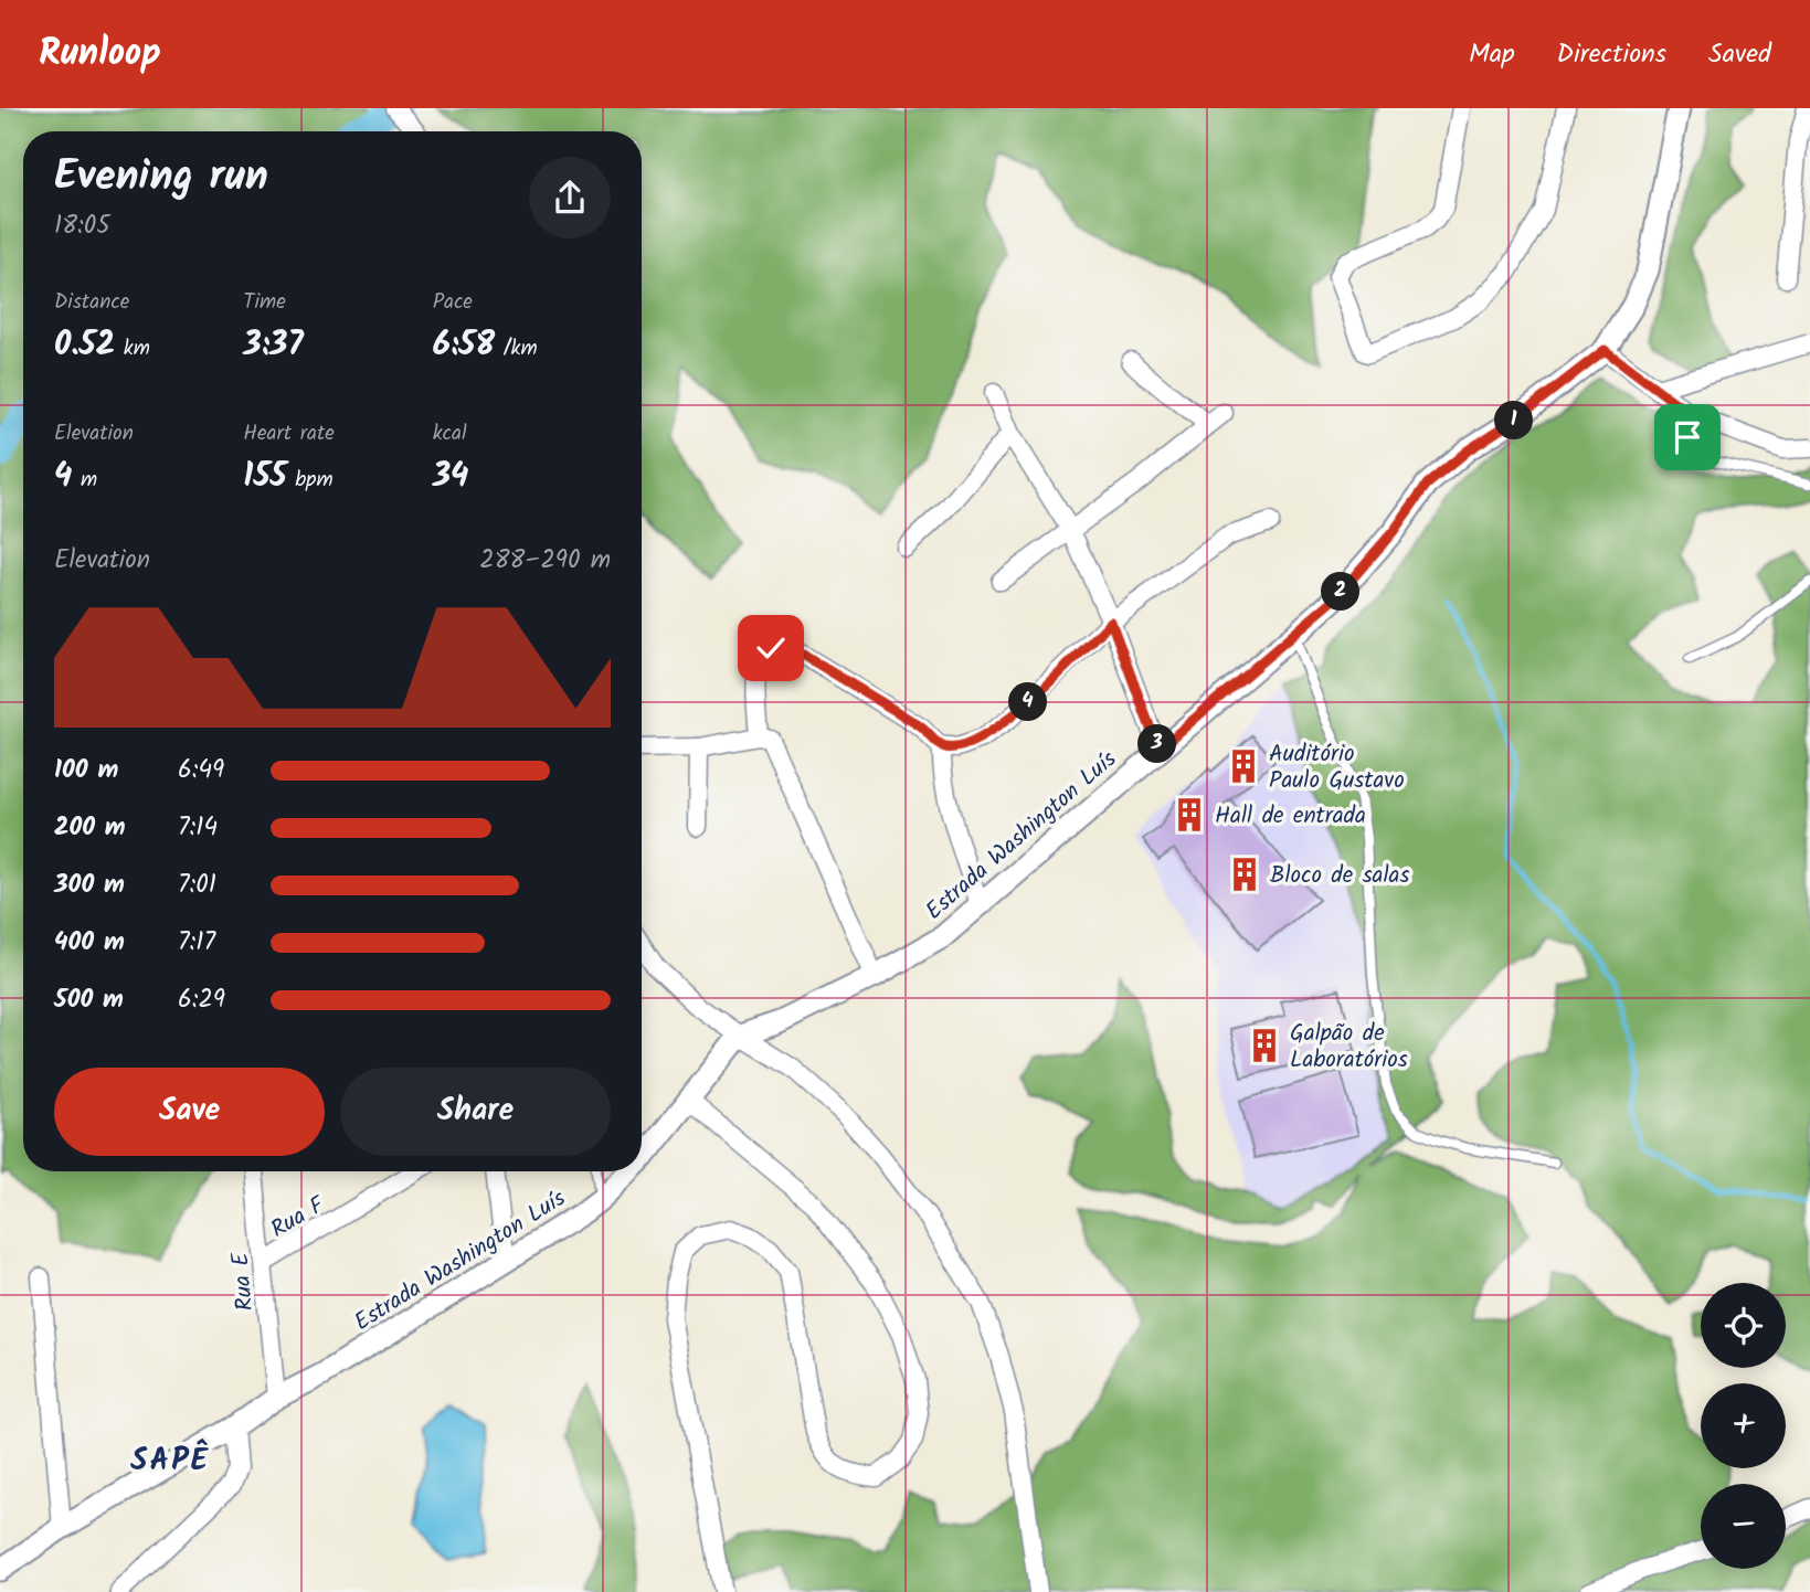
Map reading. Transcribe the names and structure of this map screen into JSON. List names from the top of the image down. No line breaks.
{"streets":{"street":["Estrada Washington Luís","Rua F","Rua E"]},"crossings":[["Estrada Washington Luís","Rua E"],["Rua F","Rua E"]],"districts":["SAPÊ"],"places":{"building":["Auditório Paulo Gustavo","Hall de entrada","Bloco de salas","Galpão de Laboratórios"]},"page":{"header":"Runloop","nav":["Map","Directions","Saved"],"heading":["Evening run","18:05"],"stats":[["Distance","0.52 km"],["Time","3:37"],["Pace","6:58 /km"],["Elevation","4 m"],["Heart rate","155 bpm"],["kcal","34"]],"pins":["1","2","4","3"],"chart":["Elevation","288–290 m"],"list":[{"name":"100 m","note":"6:49"},{"name":"200 m","note":"7:14"},{"name":"300 m","note":"7:01"},{"name":"400 m","note":"7:17"},{"name":"500 m","note":"6:29"}],"buttons":["Save","Share"],"map_buttons":["+","−"]}}
